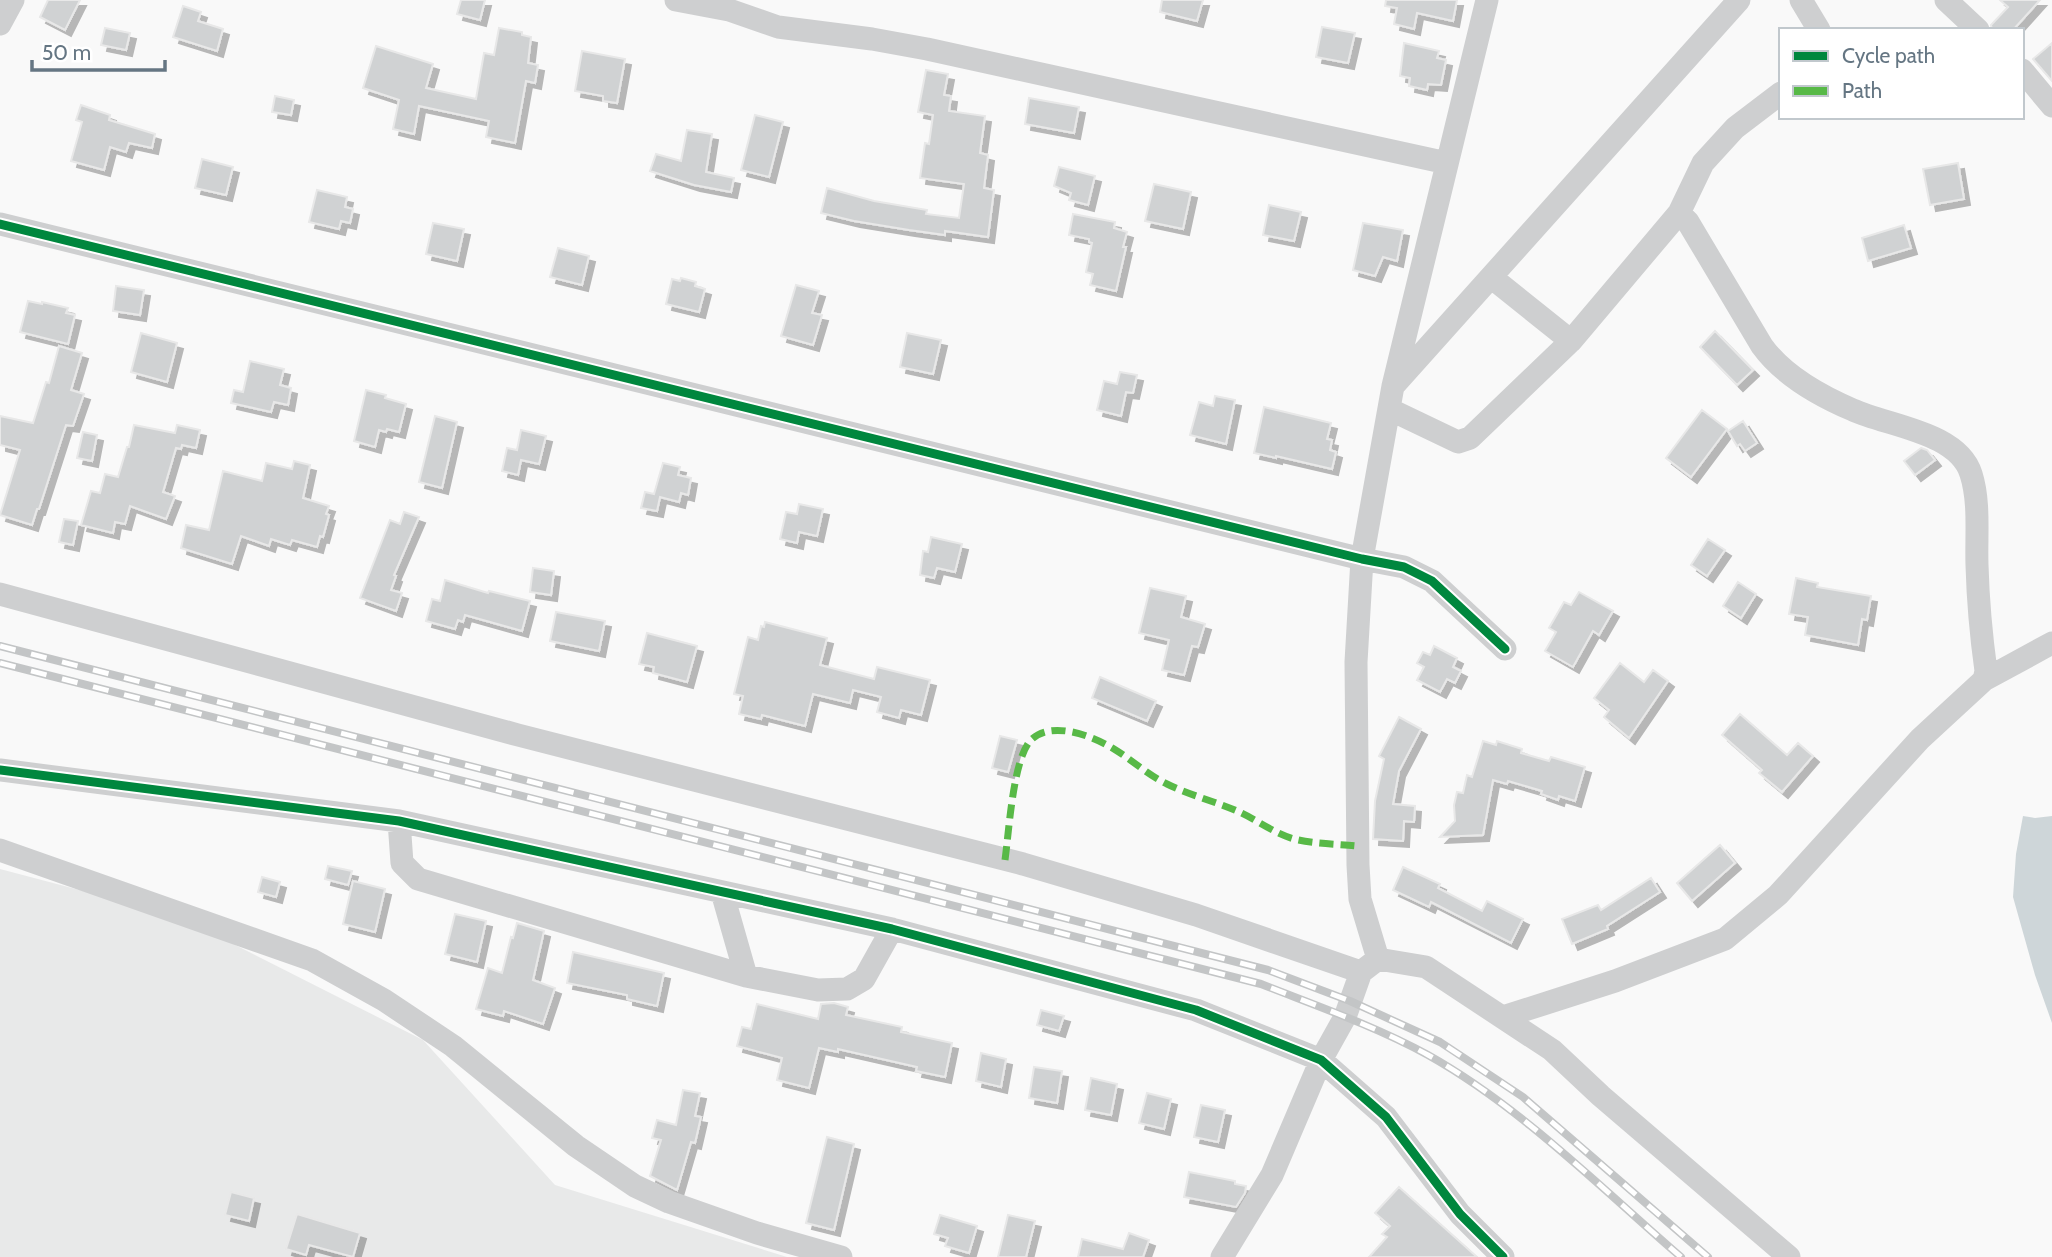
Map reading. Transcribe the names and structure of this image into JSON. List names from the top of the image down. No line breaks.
{"legend":["Cycle path","Path"],"scale_bar":"50 m"}
